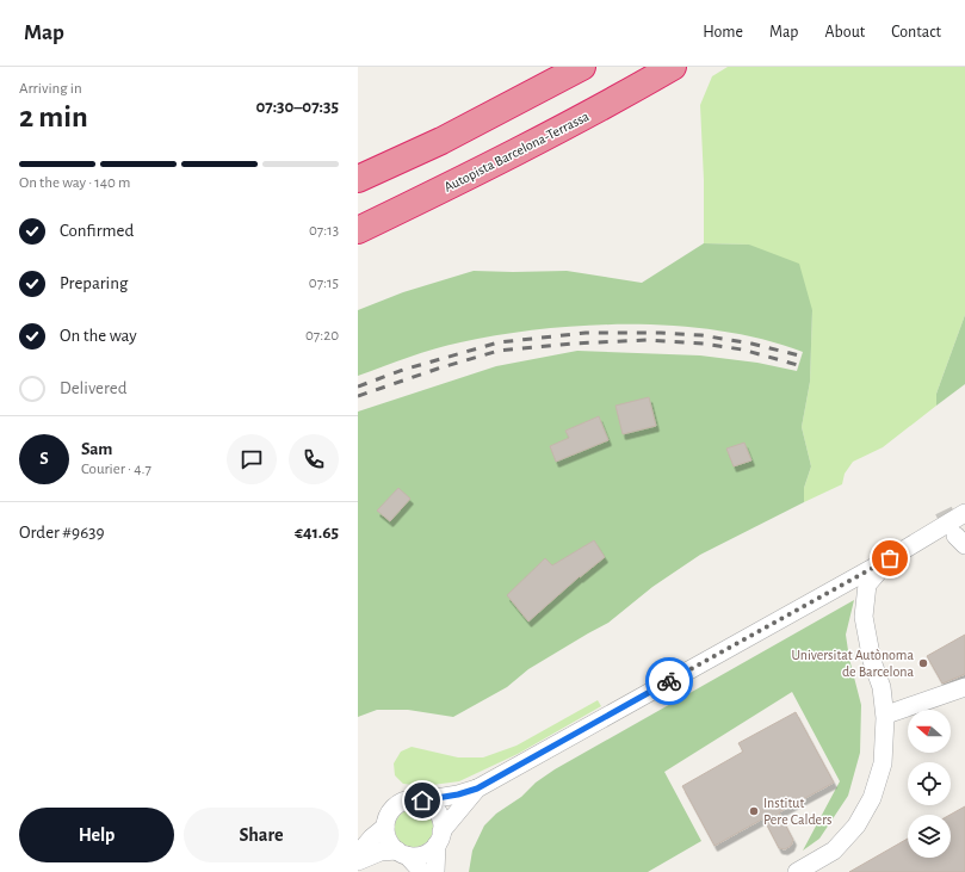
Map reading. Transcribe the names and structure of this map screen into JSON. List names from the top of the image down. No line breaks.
{"streets":{"highway":["Autopista Barcelona-Terrassa"]},"places":["Universitat Autònoma de Barcelona","Institut Pere Calders"],"north":"left","page":{"header":"Map","nav":["Home","Map","About","Contact"],"heading":["2 min","Arriving in","07:30–07:35"],"panel":["Sam","Courier · 4.7","Order #9639","€41.65"],"bar":"On the way · 140 m","list":[["Confirmed","07:13"],["Preparing","07:15"],["On the way","07:20"],"Delivered"],"round":"S","buttons":["Help","Share"]}}
